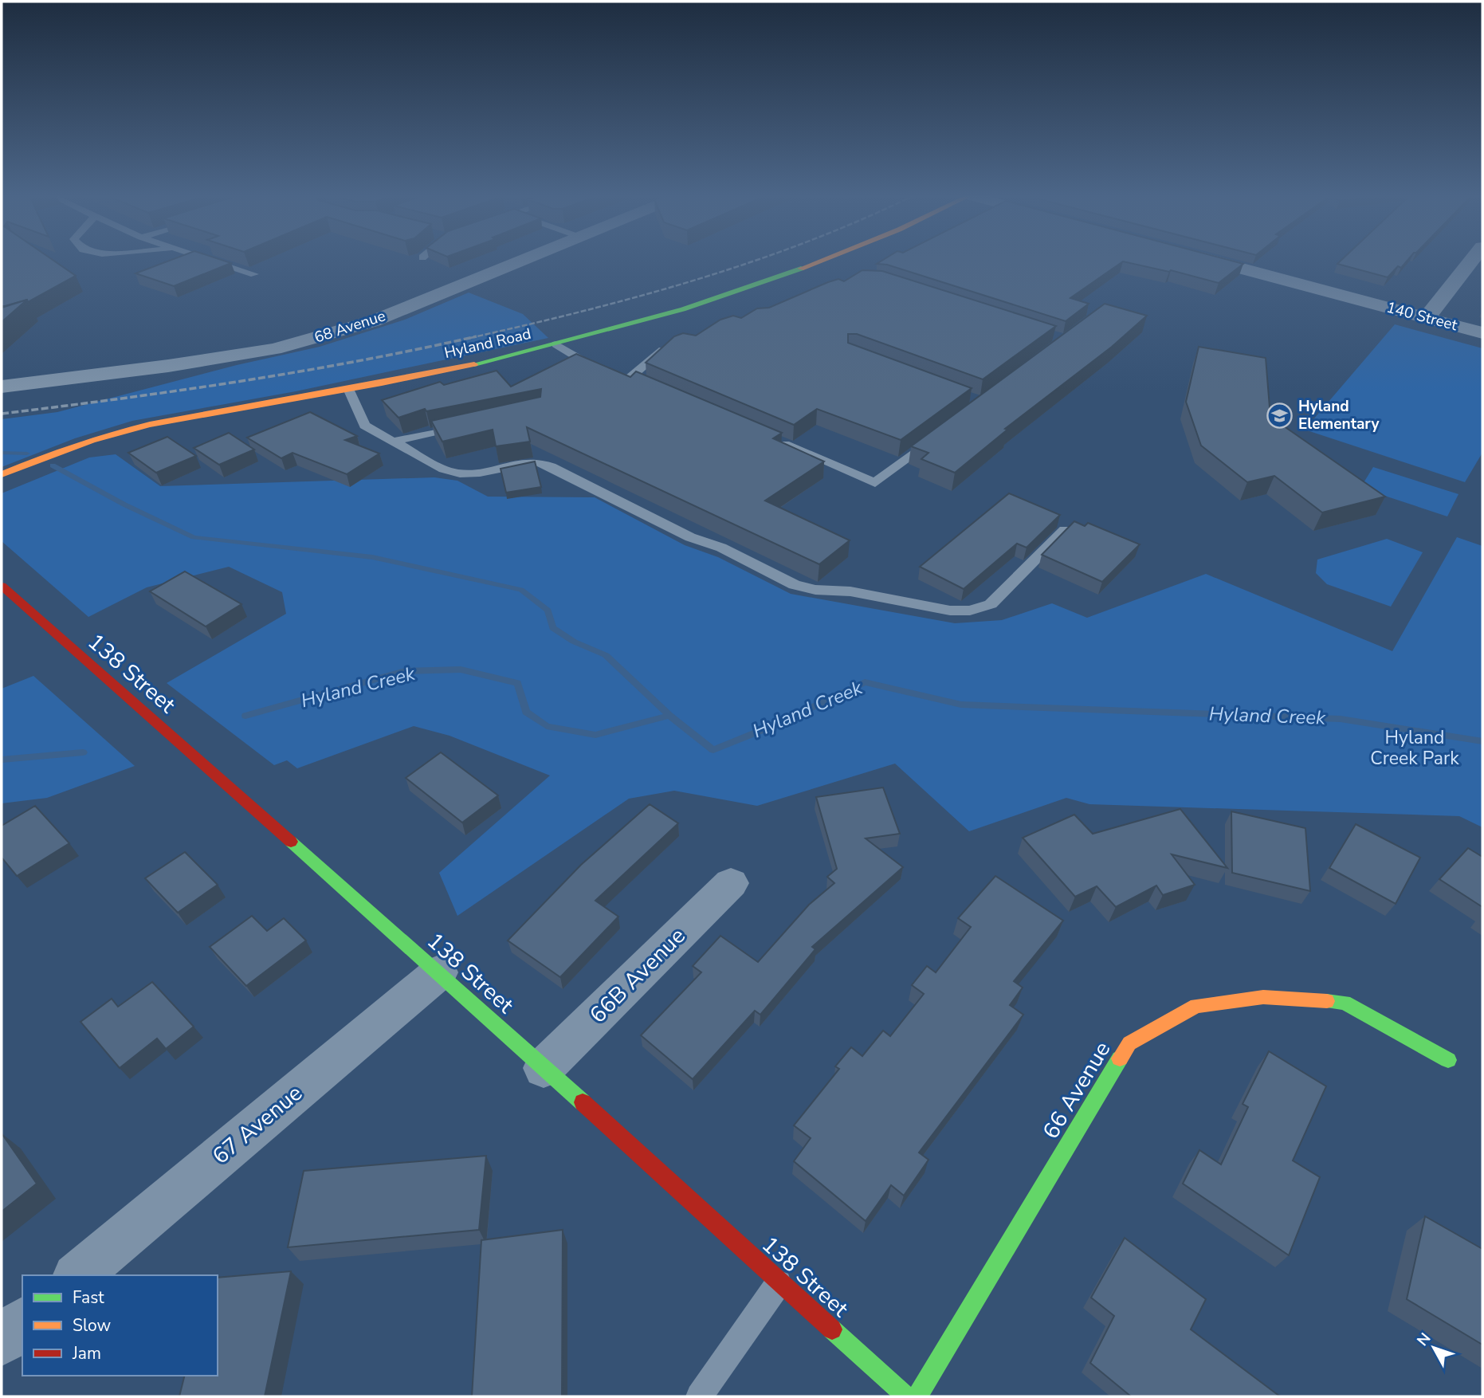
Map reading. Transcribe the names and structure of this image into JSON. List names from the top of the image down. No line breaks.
{"streets":{"street":["140 Street","68 Avenue","Hyland Road","138 Street","66B Avenue","66 Avenue","67 Avenue"]},"crossings":[["138 Street","66B Avenue"],["138 Street","67 Avenue"]],"water":["Hyland Creek"],"parks":["Hyland Creek Park"],"places":{"school or university":["Hyland Elementary"]},"legend":["Fast","Slow","Jam"],"north":"top left"}
